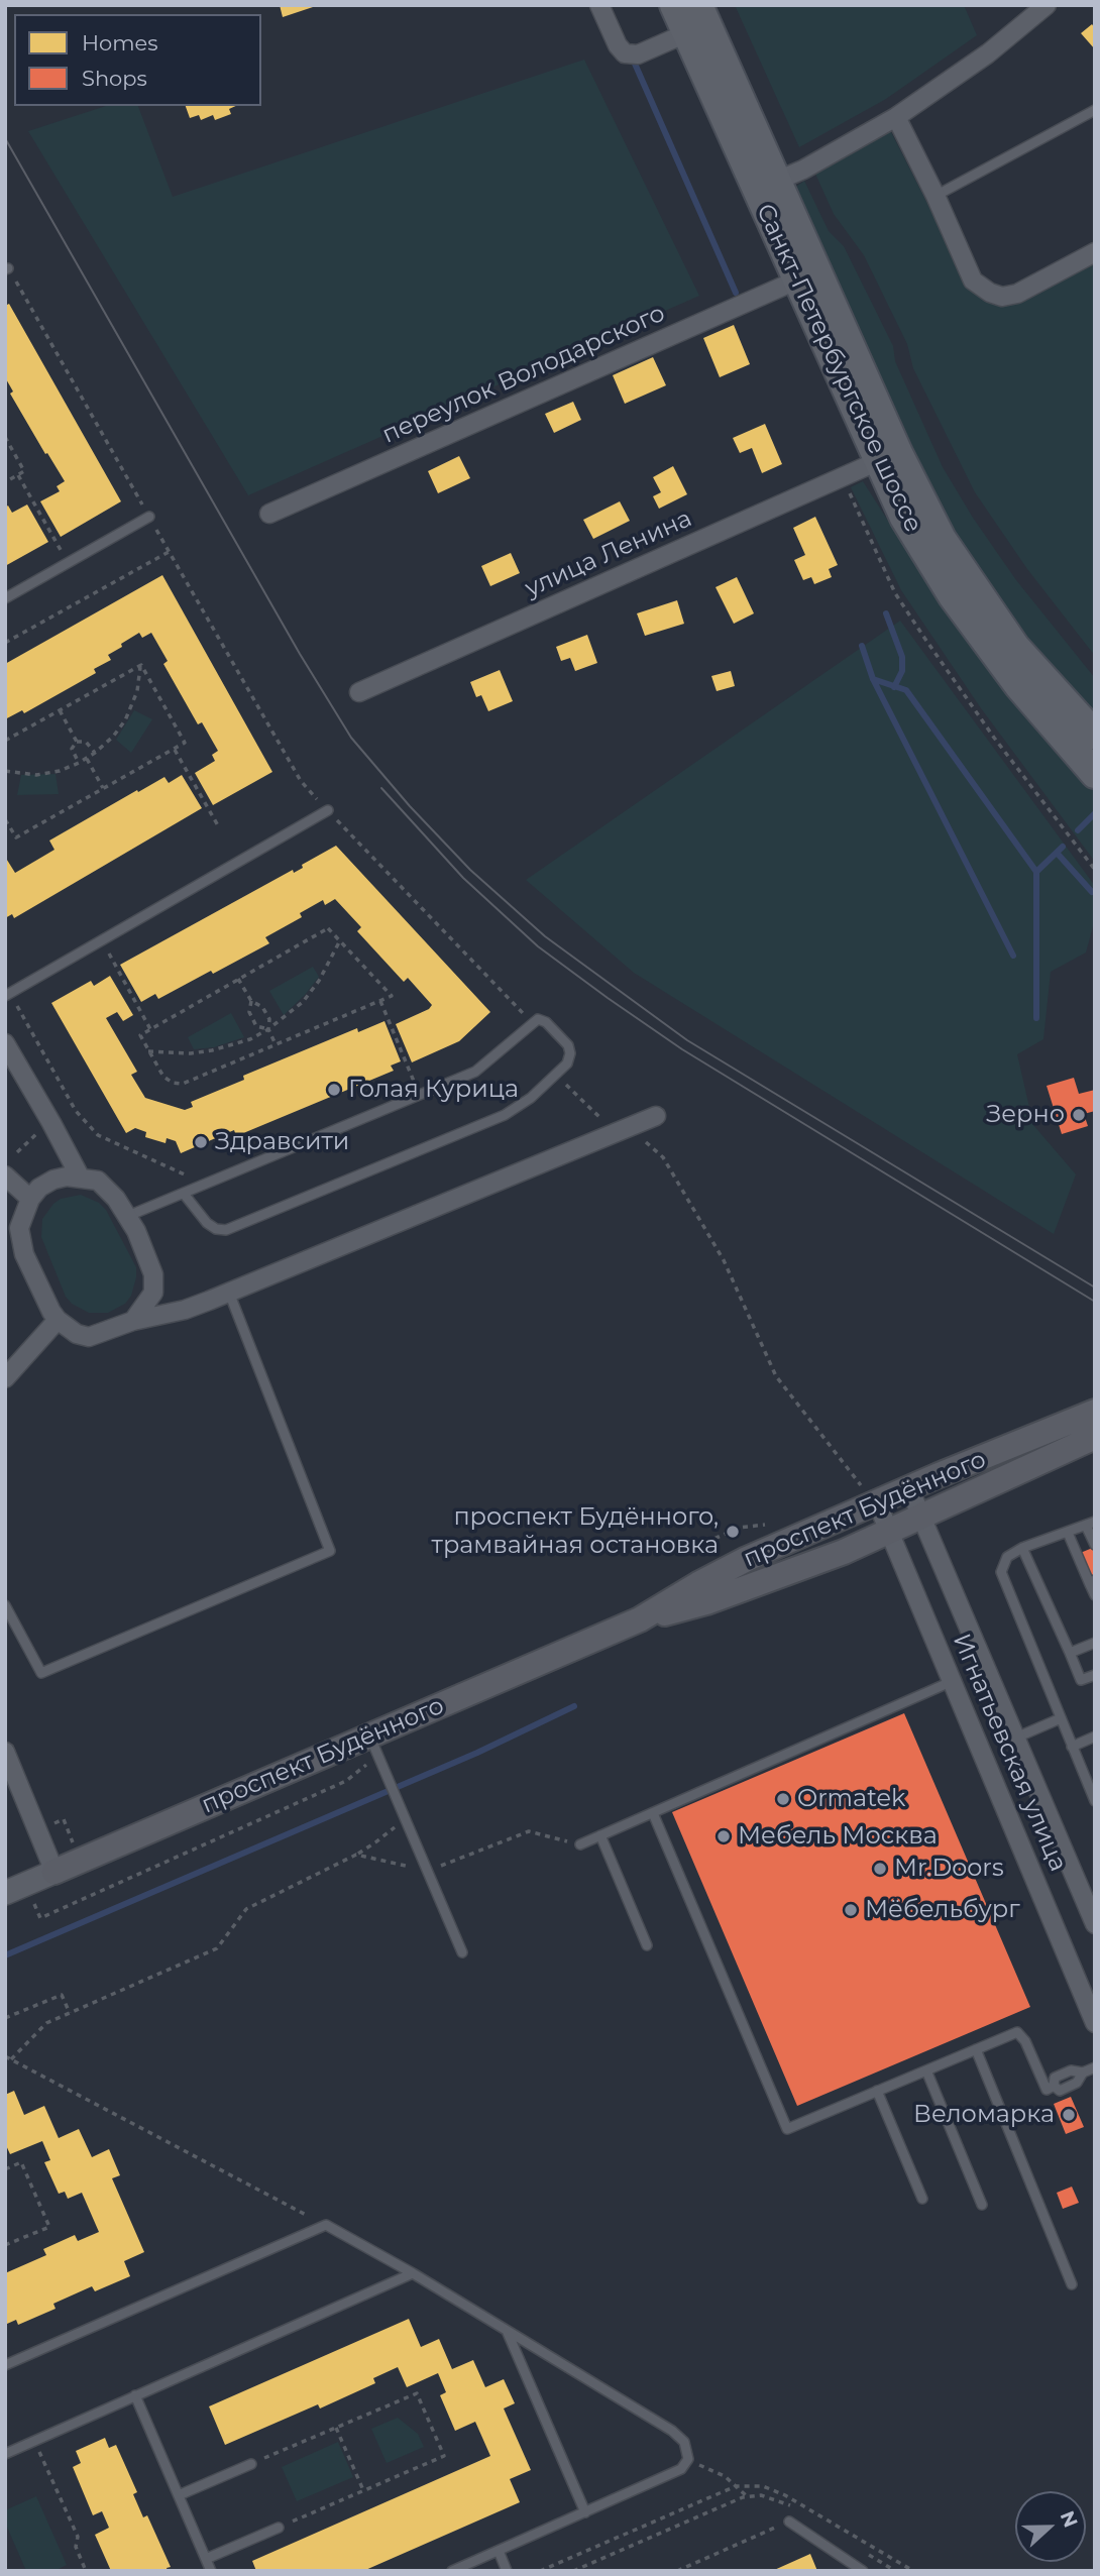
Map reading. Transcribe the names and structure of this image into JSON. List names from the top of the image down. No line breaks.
{"streets":{"main road":["Санкт-Петербургское шоссе","проспект Будённого"],"street":["переулок Володарского","улица Ленина","Игнатьевская улица"]},"crossings":[["Санкт-Петербургское шоссе","переулок Володарского"],["Санкт-Петербургское шоссе","улица Ленина"],["проспект Будённого","Игнатьевская улица"]],"places":["Голая Курица","Зерно","Здравсити","проспект Будённого, трамвайная остановка","Ormatek","Мебель Москва","Mr.Doors","Мёбельбург","Веломарка"],"legend":["Homes","Shops"],"north":"right"}
